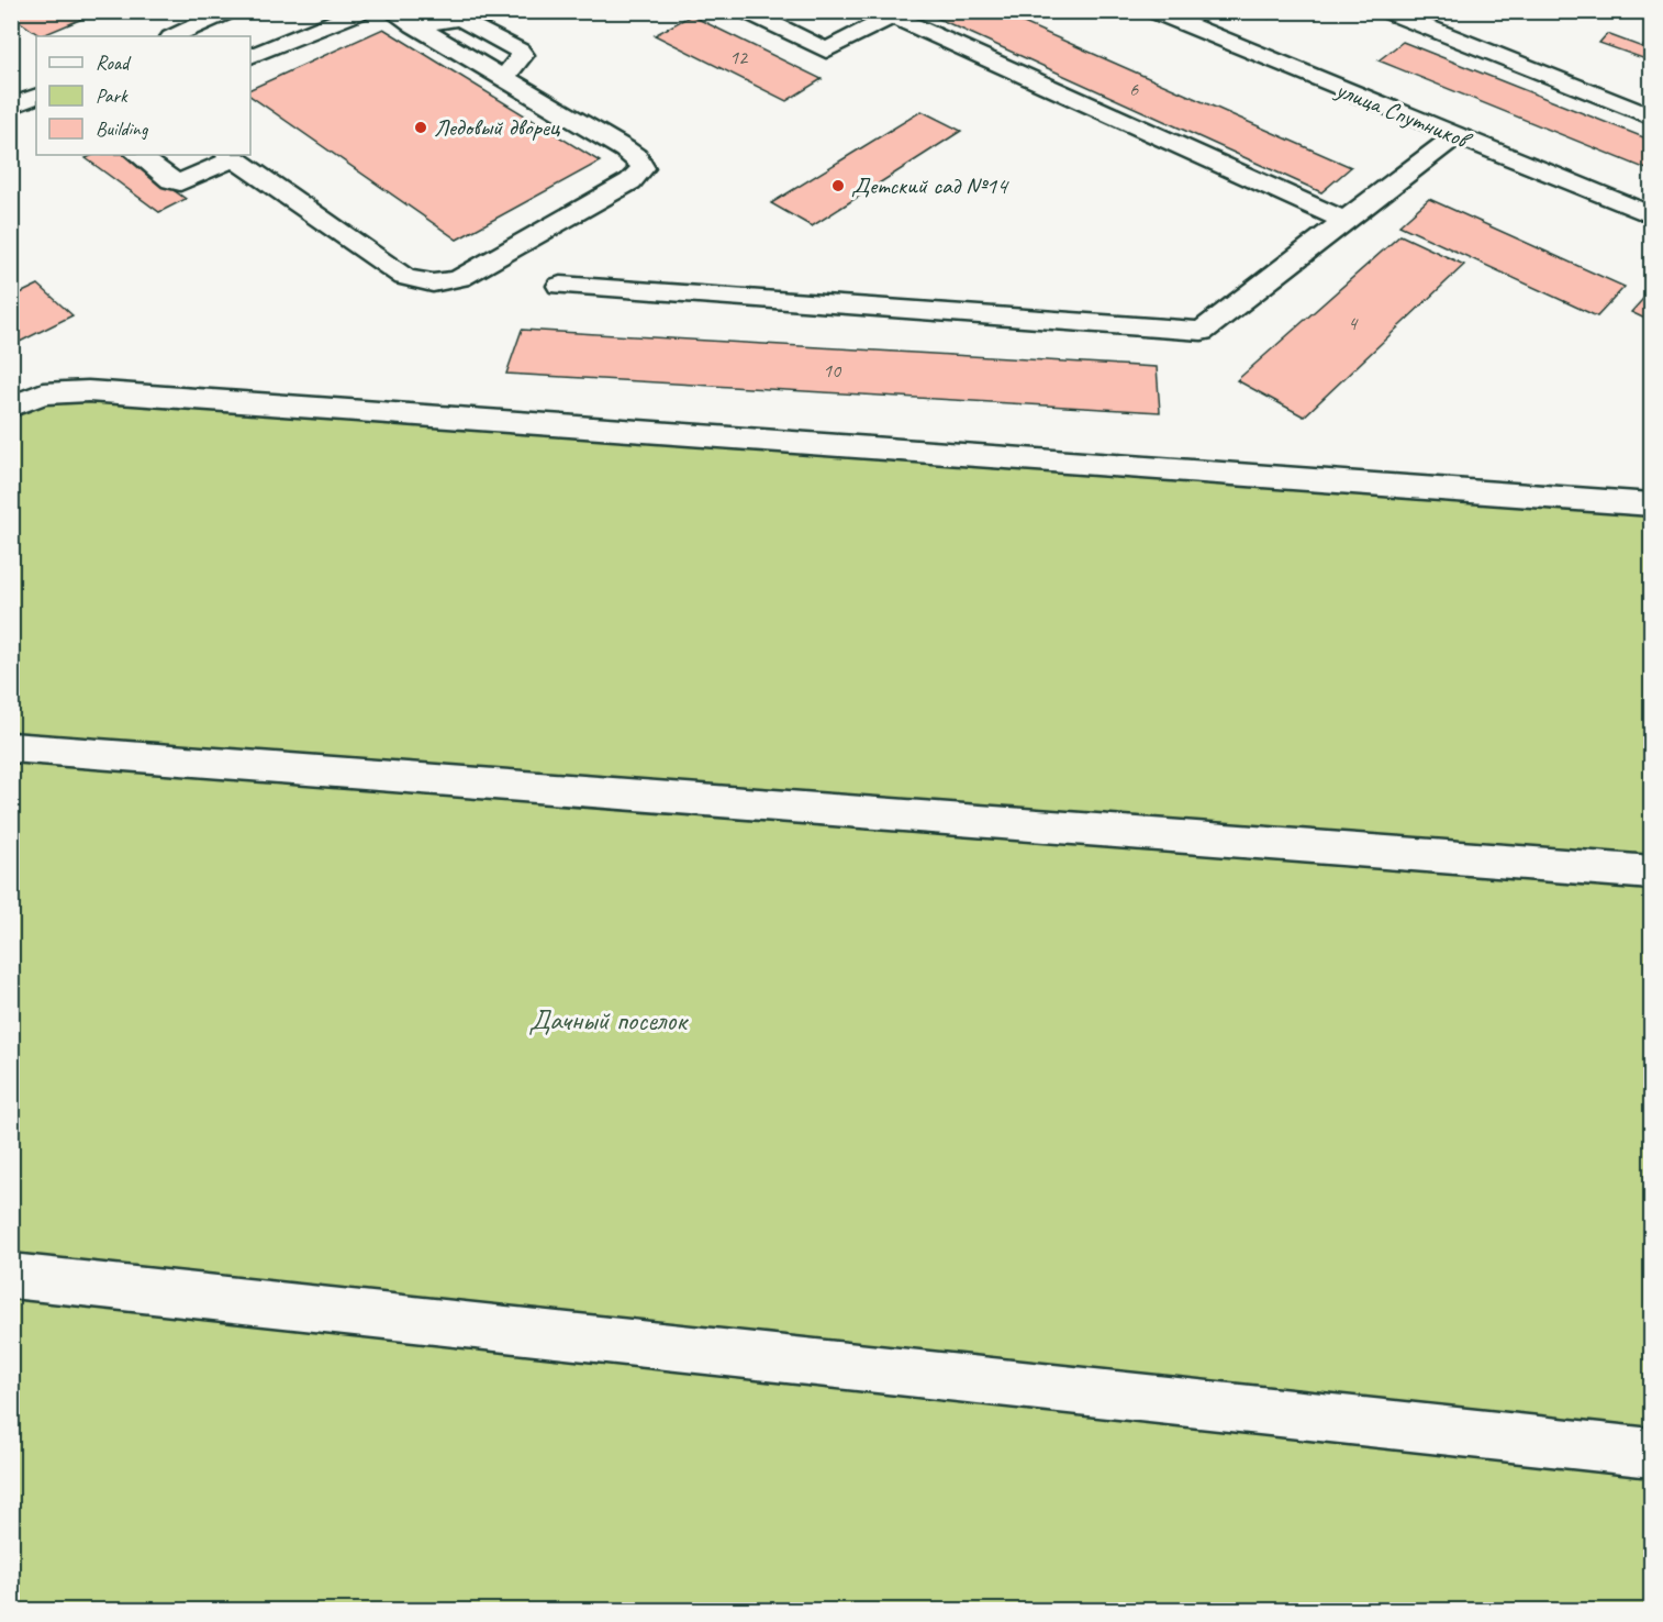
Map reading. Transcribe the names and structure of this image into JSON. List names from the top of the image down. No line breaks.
{"streets":{"street":["улица Спутников"]},"parks":["Дачный поселок"],"places":["Ледовый дворец","Детский сад №14"],"house_numbers":["12","6","4","10"],"legend":["Road","Park","Building"]}
